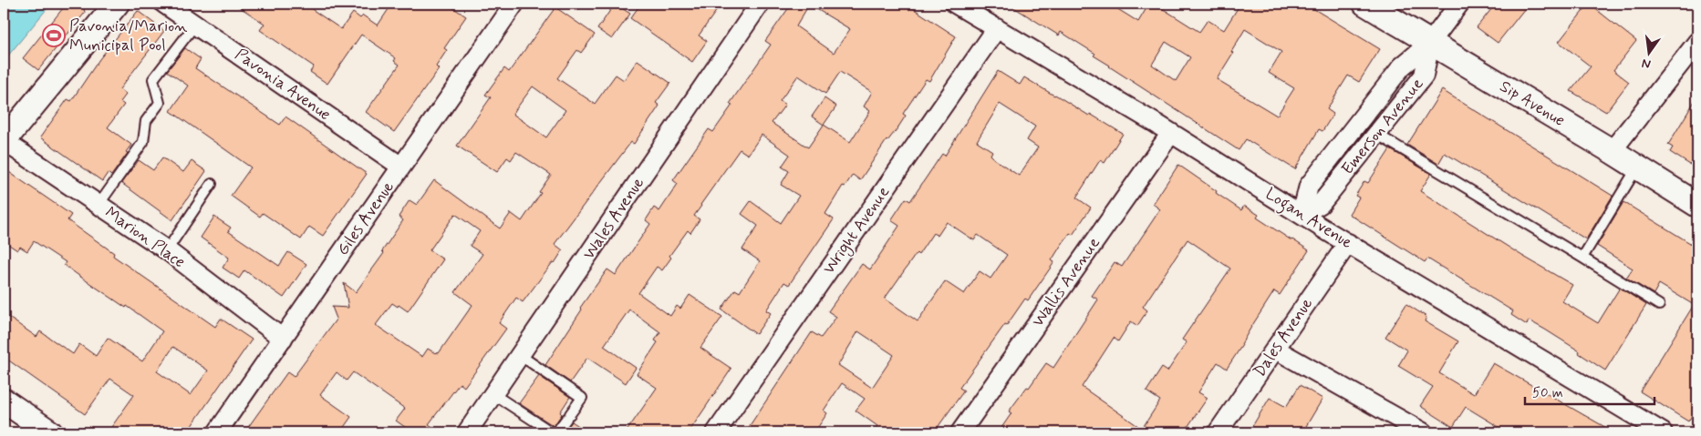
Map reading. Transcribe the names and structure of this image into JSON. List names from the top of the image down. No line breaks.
{"streets":{"street":["Pavonia Avenue","Sip Avenue","Emerson Avenue","Giles Avenue","Wales Avenue","Logan Avenue","Wright Avenue","Marion Place","Wallis Avenue","Dales Avenue"]},"crossings":[["Pavonia Avenue","Giles Avenue"],["Sip Avenue","Emerson Avenue"],["Emerson Avenue","Logan Avenue"],["Giles Avenue","Marion Place"],["Logan Avenue","Wright Avenue"],["Logan Avenue","Wallis Avenue"],["Logan Avenue","Dales Avenue"]],"places":{"sports":["Pavonia/Marion Municipal Pool"]},"scale_bar":"50 m","north":"bottom"}
